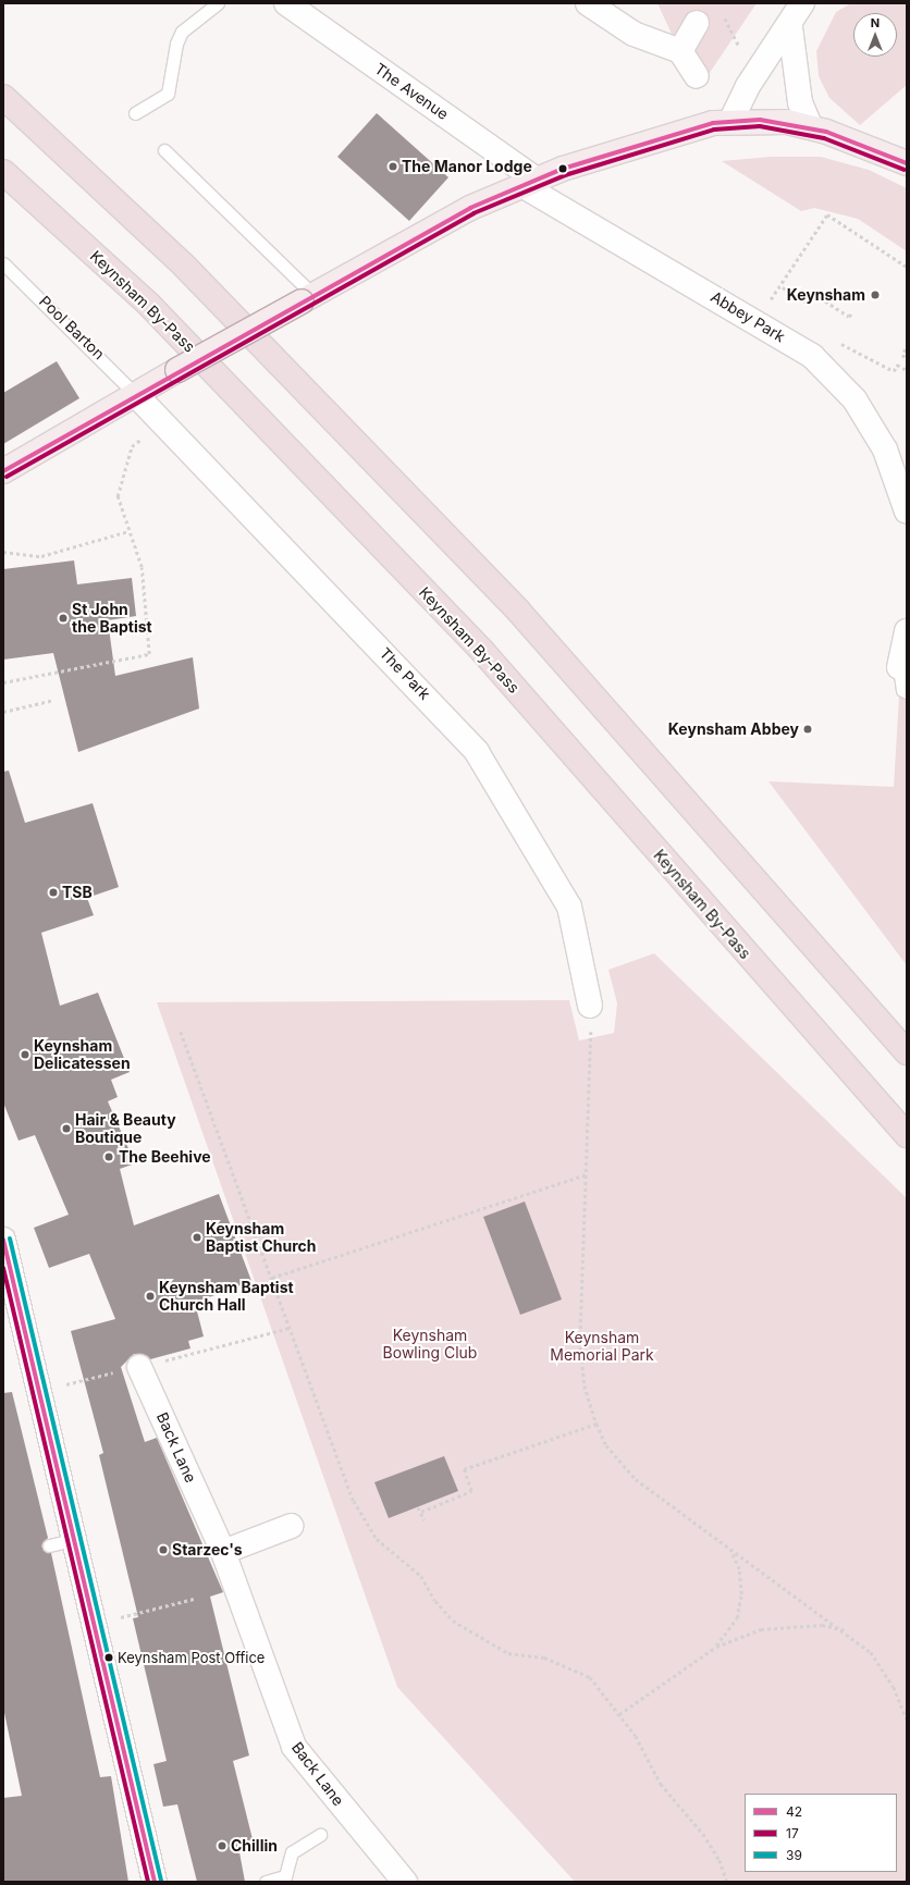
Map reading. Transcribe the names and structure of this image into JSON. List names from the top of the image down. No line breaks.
{"streets":{"highway":["Keynsham By-Pass"],"street":["The Avenue","Abbey Park","The Park","Back Lane"],"lane":["Pool Barton"]},"crossings":[["The Avenue","Abbey Park"],["Pool Barton","The Park"]],"parks":["Keynsham Bowling Club","Keynsham Memorial Park"],"places":["The Manor Lodge","Keynsham","St John the Baptist","Keynsham Abbey","TSB","Keynsham Delicatessen","Hair & Beauty Boutique","The Beehive","Keynsham Baptist Church","Keynsham Baptist Church Hall","Starzec's","Keynsham Post Office","Chillin"],"lines":["transit line 42","transit line 17","transit line 39"],"legend":["42","17","39"],"north":"top"}
